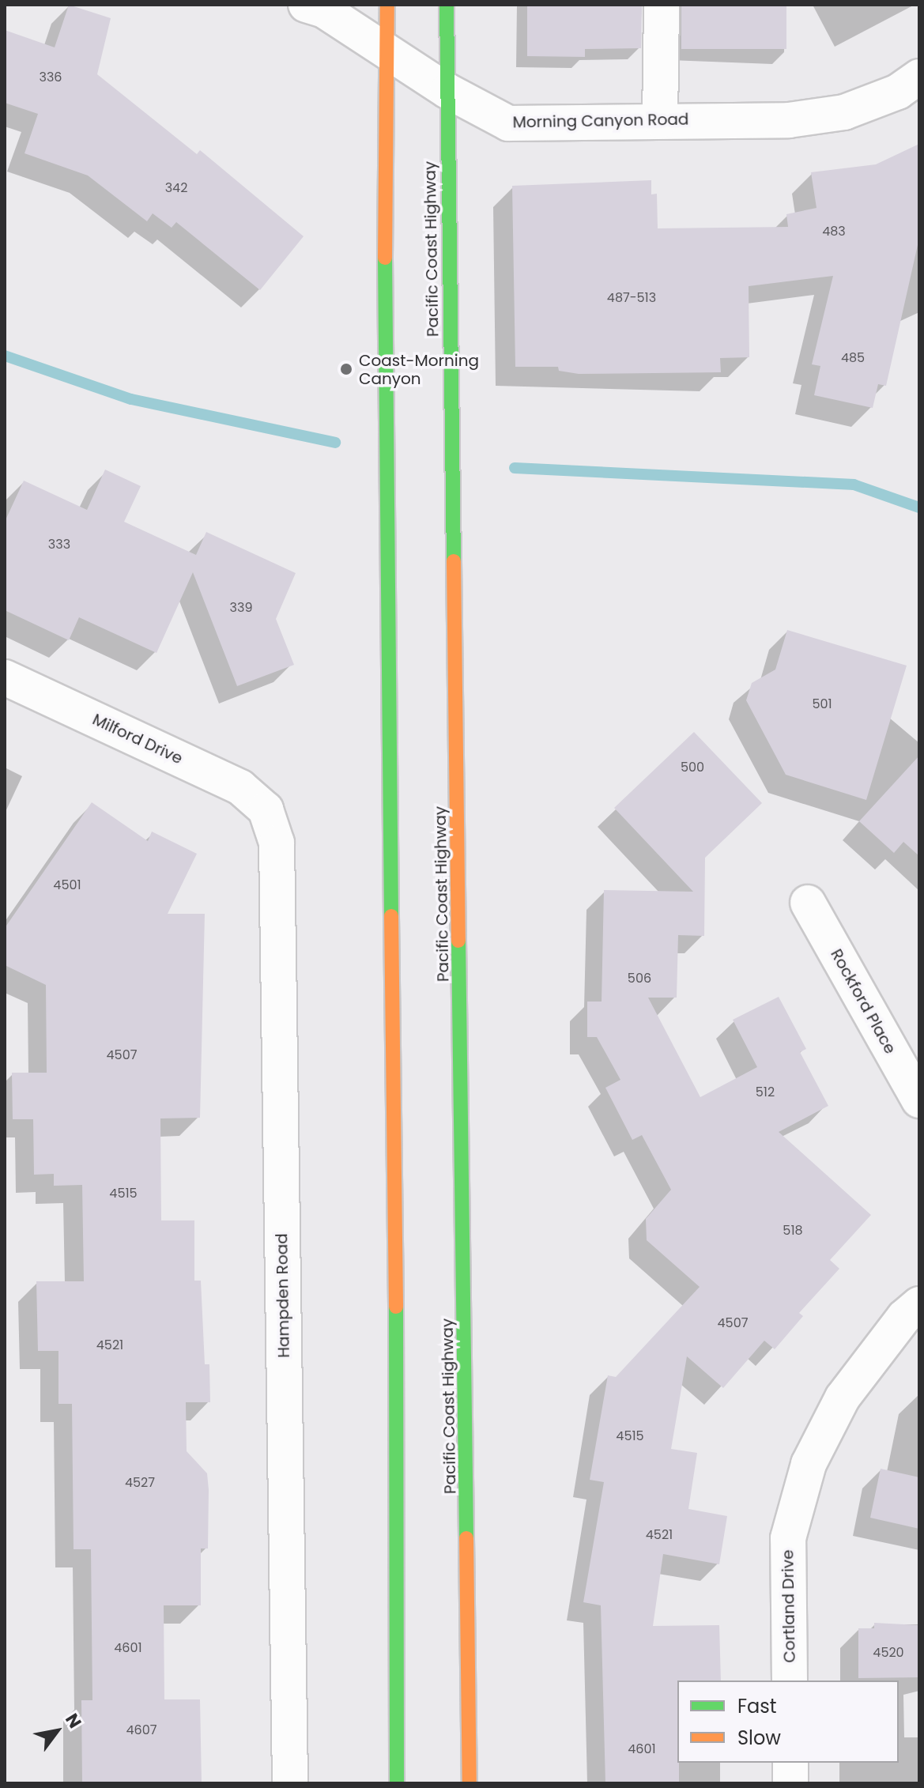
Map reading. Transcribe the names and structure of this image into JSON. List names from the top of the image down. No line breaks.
{"streets":{"highway":["Pacific Coast Highway"],"street":["Morning Canyon Road","Milford Drive","Rockford Place","Hampden Road","Cortland Drive"]},"crossings":[["Morning Canyon Road","Pacific Coast Highway"],["Milford Drive","Hampden Road"]],"places":["Coast-Morning Canyon"],"house_numbers":["336","342","483","487-513","485","333","339","501","500","4501","506","4507","512","4515","518","4507","4521","4515","4527","4521","4601","4520","4607","4601"],"legend":["Fast","Slow"],"north":"top right"}
